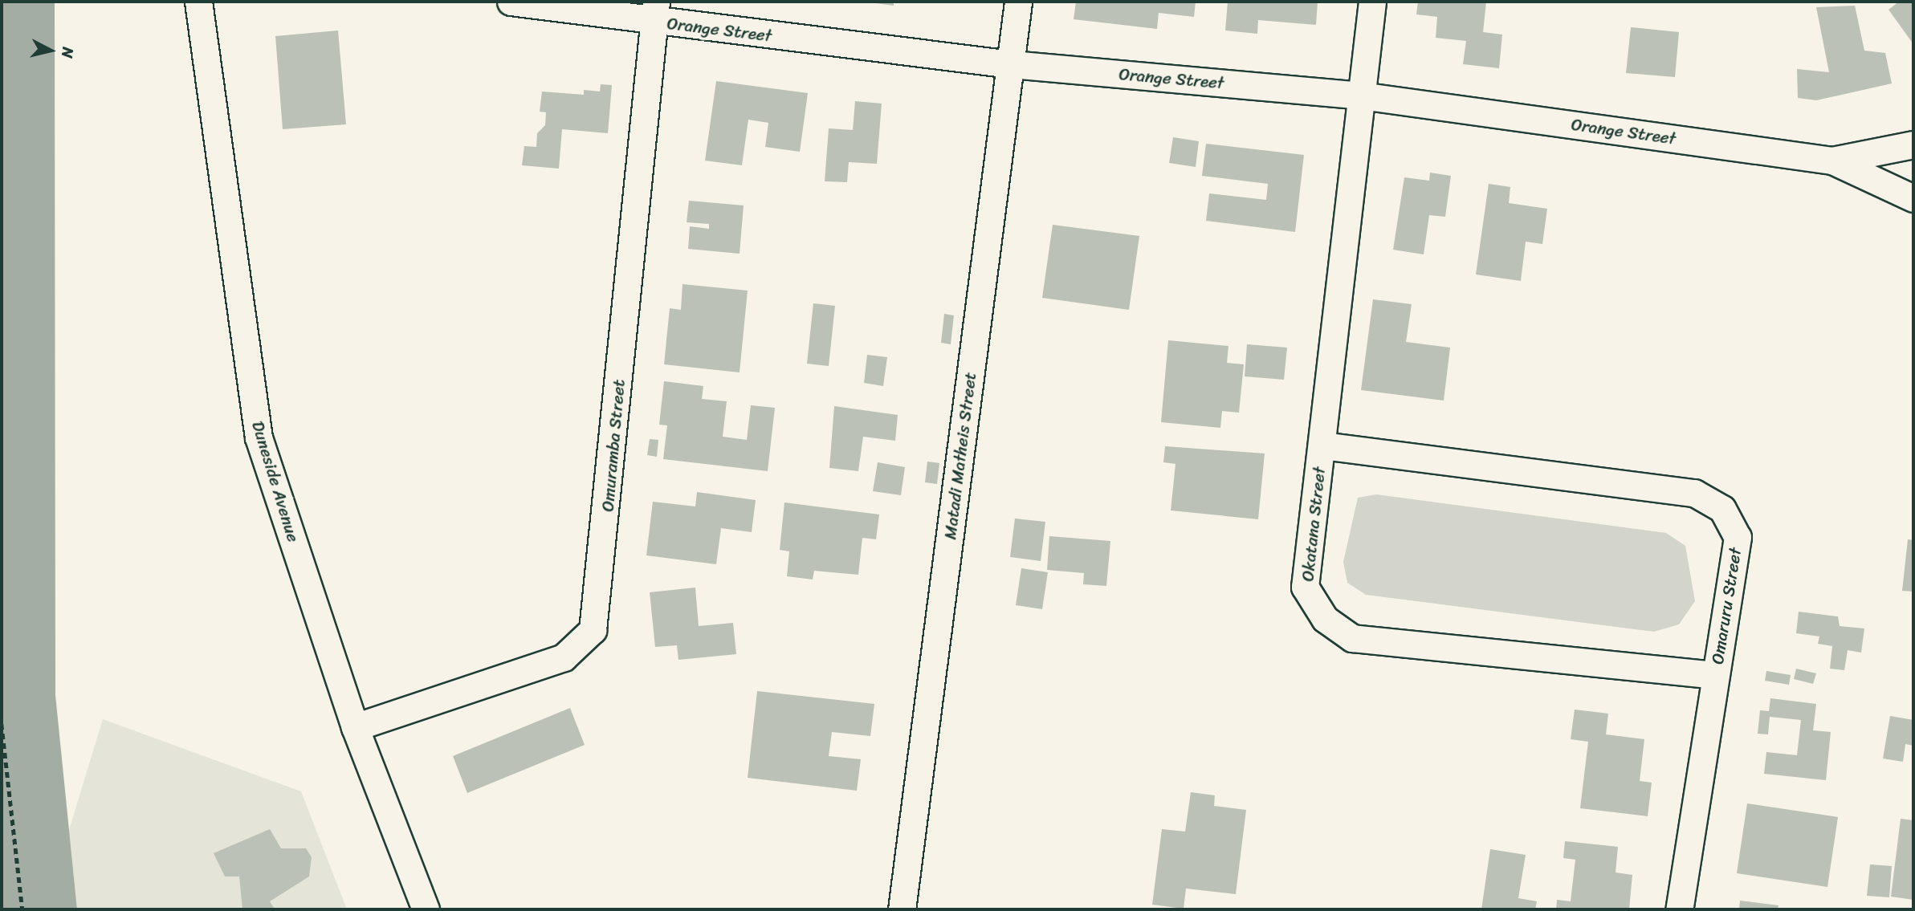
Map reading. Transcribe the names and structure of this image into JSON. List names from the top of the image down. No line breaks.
{"streets":{"street":["Orange Street","Omuramba Street","Matadi Matheis Street","Duneside Avenue","Okatana Street","Omaruru Street"]},"crossings":[["Orange Street","Omuramba Street"],["Orange Street","Matadi Matheis Street"],["Orange Street","Okatana Street"],["Omuramba Street","Duneside Avenue"],["Okatana Street","Omaruru Street"]],"north":"right"}
